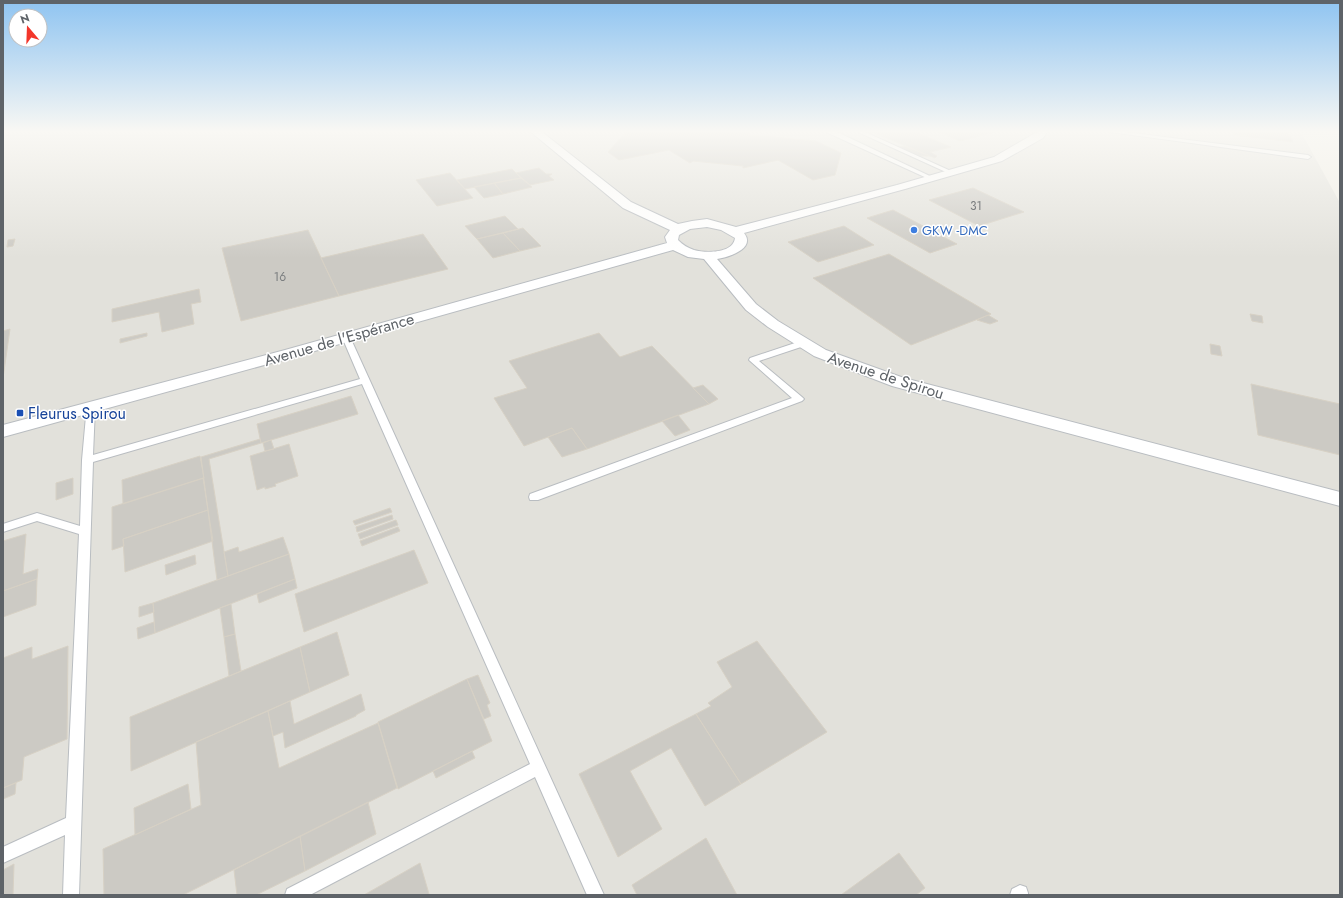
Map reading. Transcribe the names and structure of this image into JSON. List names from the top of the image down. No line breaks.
{"streets":{"street":["Avenue de l'Espérance","Avenue de Spirou"]},"places":{"other":["GKW -DMC"],"transit":["Fleurus Spirou"]},"house_numbers":["31","16"],"north":"top"}
